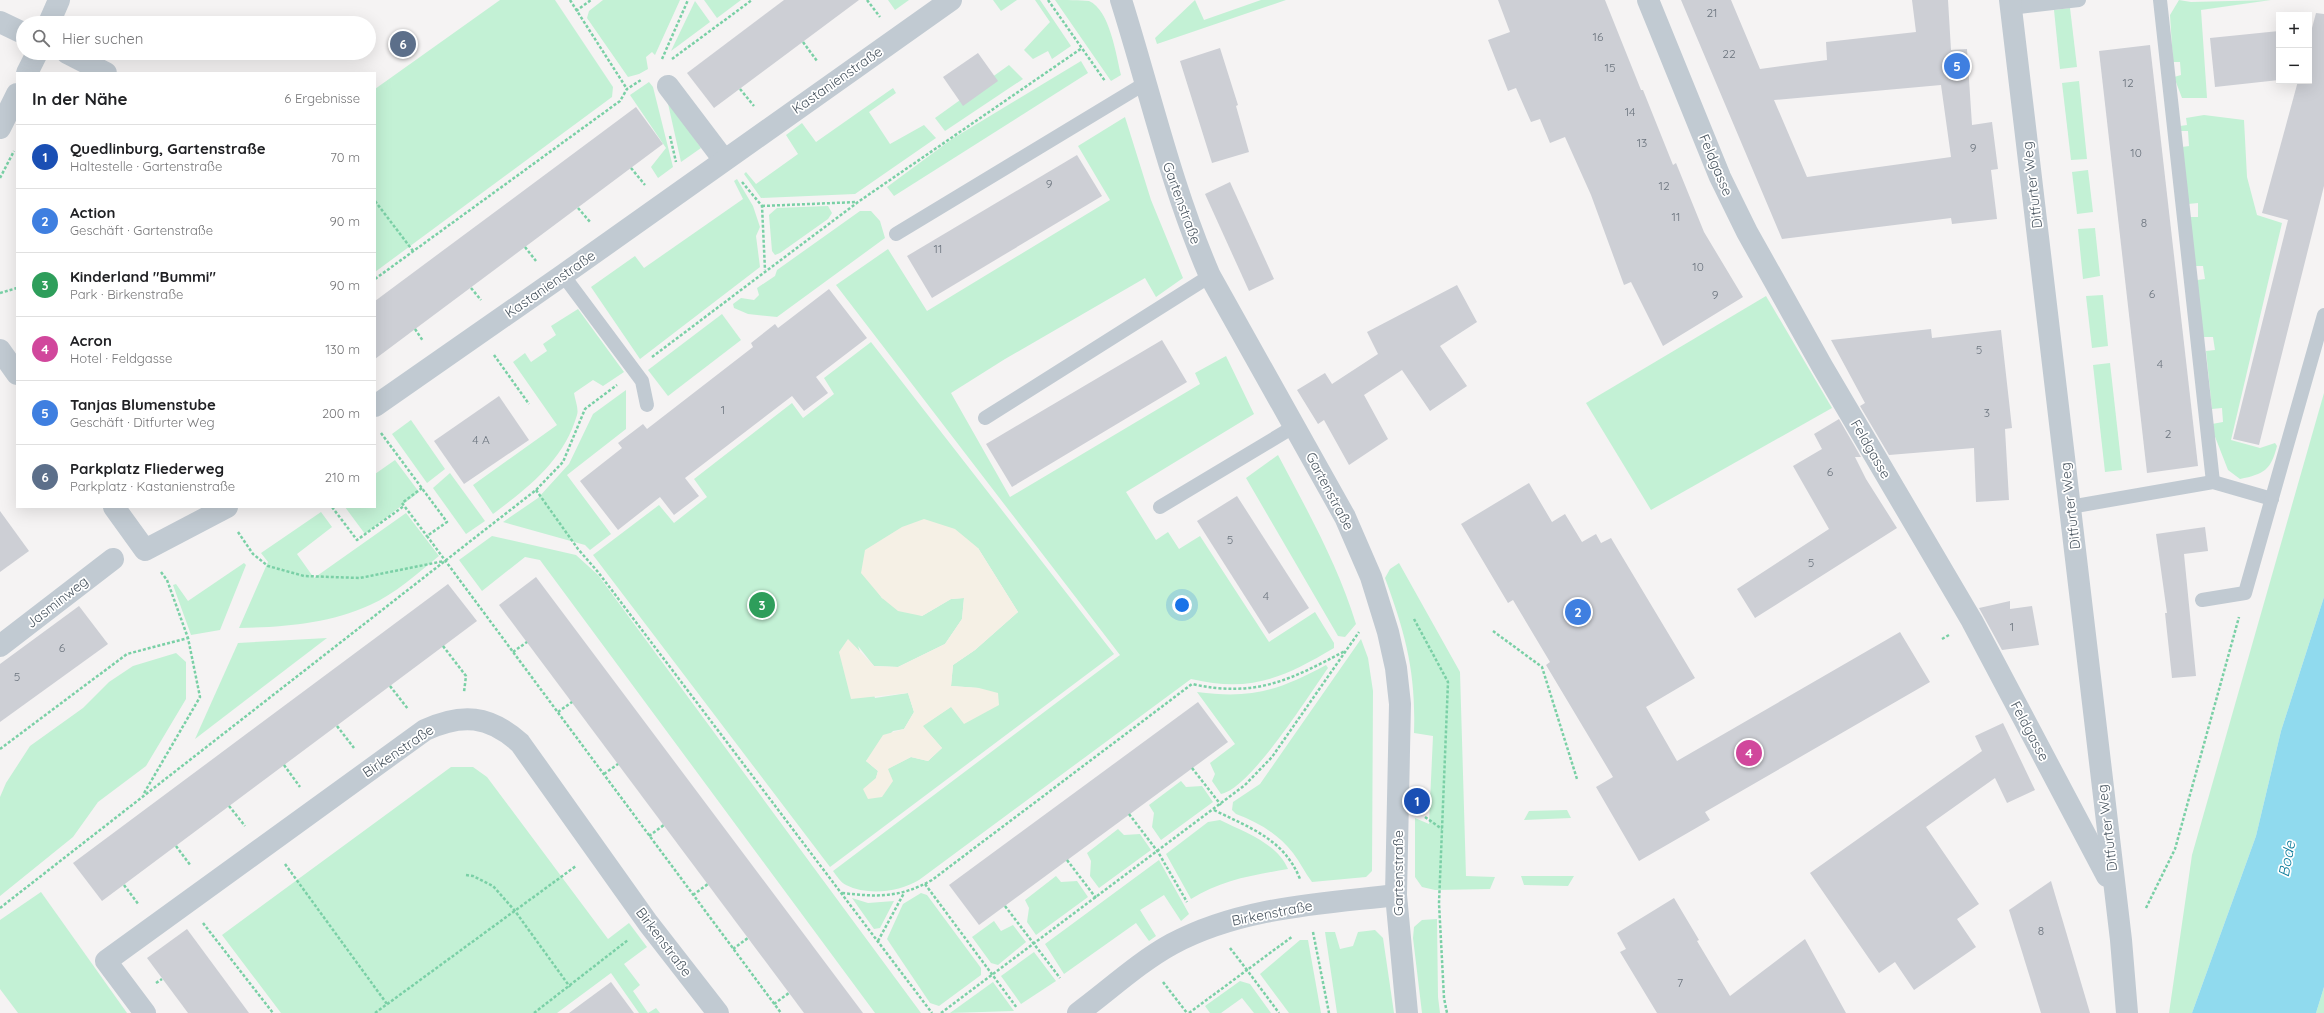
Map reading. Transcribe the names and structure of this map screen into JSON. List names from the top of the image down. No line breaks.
{"streets":{"street":["Kastanienstraße","Feldgasse","Ditfurter Weg","Gartenstraße","Jasminweg","Birkenstraße"]},"crossings":[["Feldgasse","Ditfurter Weg"],["Gartenstraße","Birkenstraße"]],"water":["Bode"],"house_numbers":["21","16","22","15","12","14","13","9","10","9","12","11","8","11","10","6","9","5","4","1","3","2","4 A","6","5","5","4","1","6","5","8","7"],"page":{"map_buttons":["+","−"],"search":"Hier suchen","pins":["6","5","3","2","4","1"],"heading":["In der Nähe","6 Ergebnisse"],"list":[{"mark":"1","name":"Quedlinburg, Gartenstraße","note":"Haltestelle · Gartenstraße","value":"70 m"},{"mark":"2","name":"Action","note":"Geschäft · Gartenstraße","value":"90 m"},{"mark":"3","name":"Kinderland \"Bummi\"","note":"Park · Birkenstraße","value":"90 m"},{"mark":"4","name":"Acron","note":"Hotel · Feldgasse","value":"130 m"},{"mark":"5","name":"Tanjas Blumenstube","note":"Geschäft · Ditfurter Weg","value":"200 m"},{"mark":"6","name":"Parkplatz Fliederweg","note":"Parkplatz · Kastanienstraße","value":"210 m"}]}}
